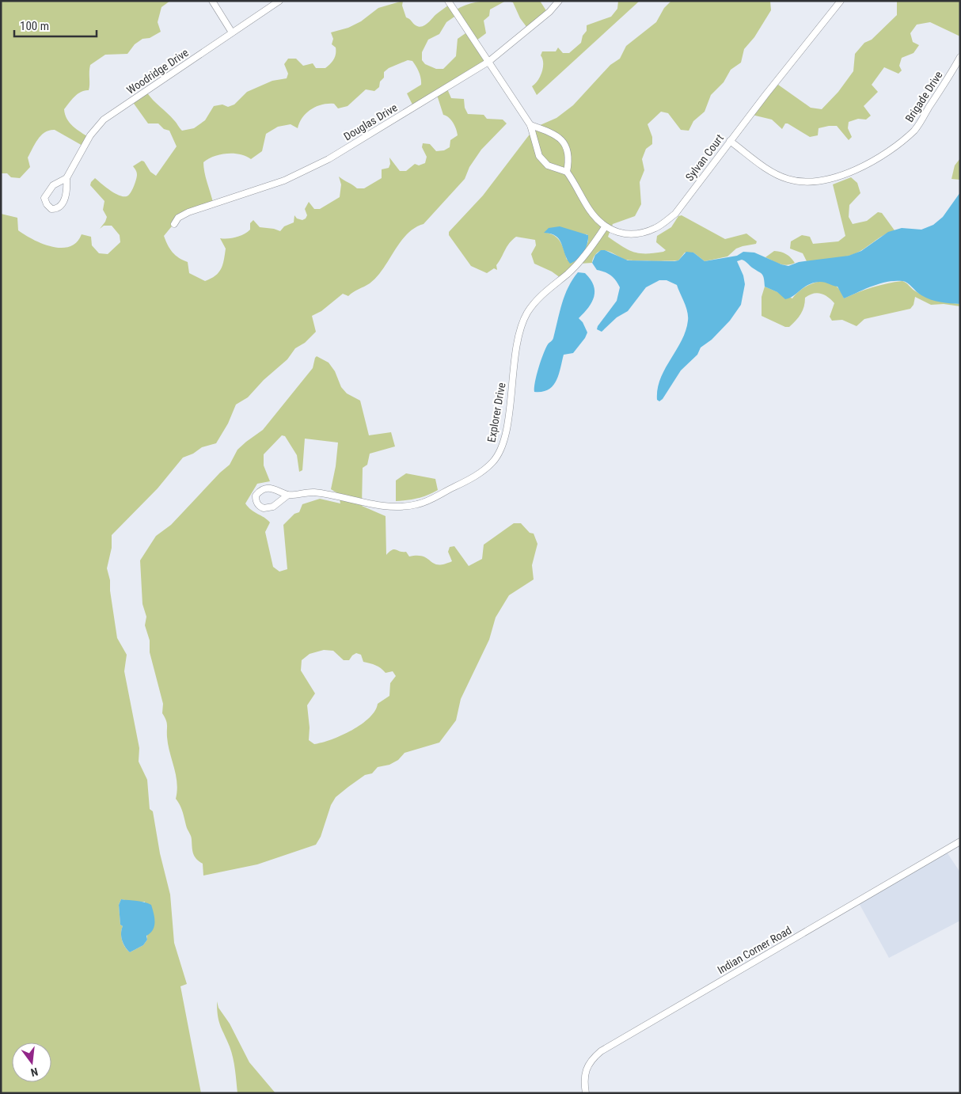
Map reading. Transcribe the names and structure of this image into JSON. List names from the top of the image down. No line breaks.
{"streets":{"street":["Woodridge Drive","Brigade Drive","Douglas Drive","Sylvan Court","Explorer Drive","Indian Corner Road"]},"crossings":[["Brigade Drive","Sylvan Court"],["Sylvan Court","Explorer Drive"]],"scale_bar":"100 m","north":"bottom"}
